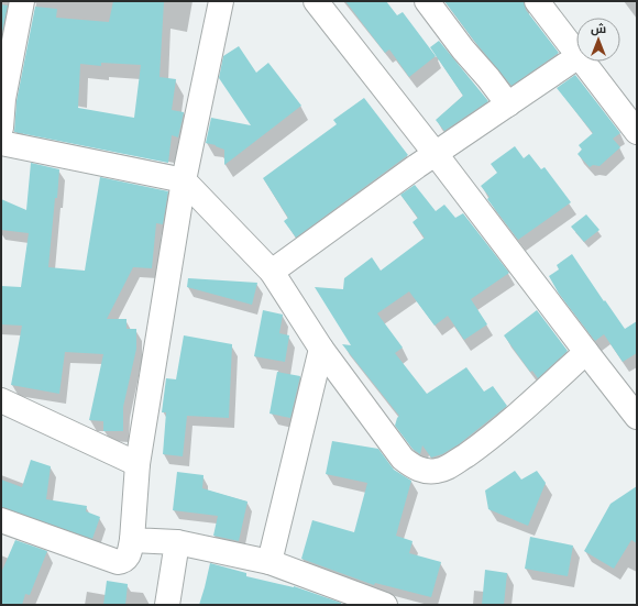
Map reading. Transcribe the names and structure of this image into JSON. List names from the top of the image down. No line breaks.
{"north":"top"}
